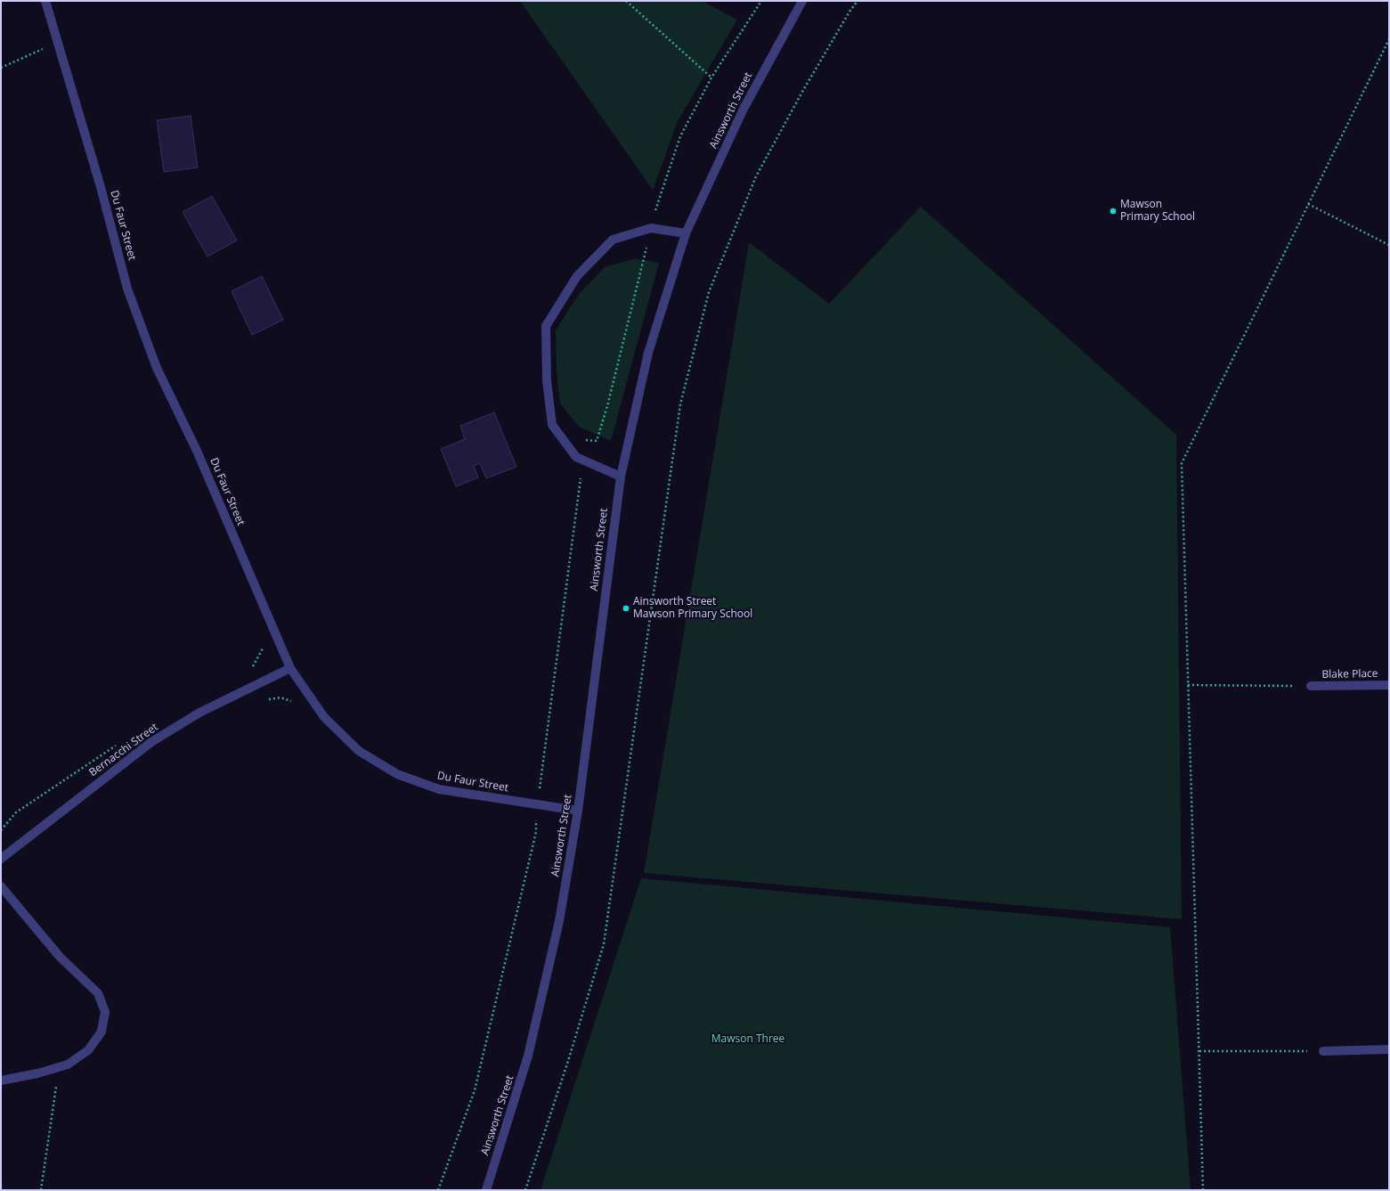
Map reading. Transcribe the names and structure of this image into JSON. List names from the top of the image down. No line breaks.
{"streets":{"street":["Ainsworth Street","Du Faur Street","Blake Place","Bernacchi Street"]},"crossings":[["Ainsworth Street","Du Faur Street"],["Du Faur Street","Bernacchi Street"]],"parks":["Mawson Three"],"places":["Mawson Primary School","Ainsworth Street Mawson Primary School"]}
